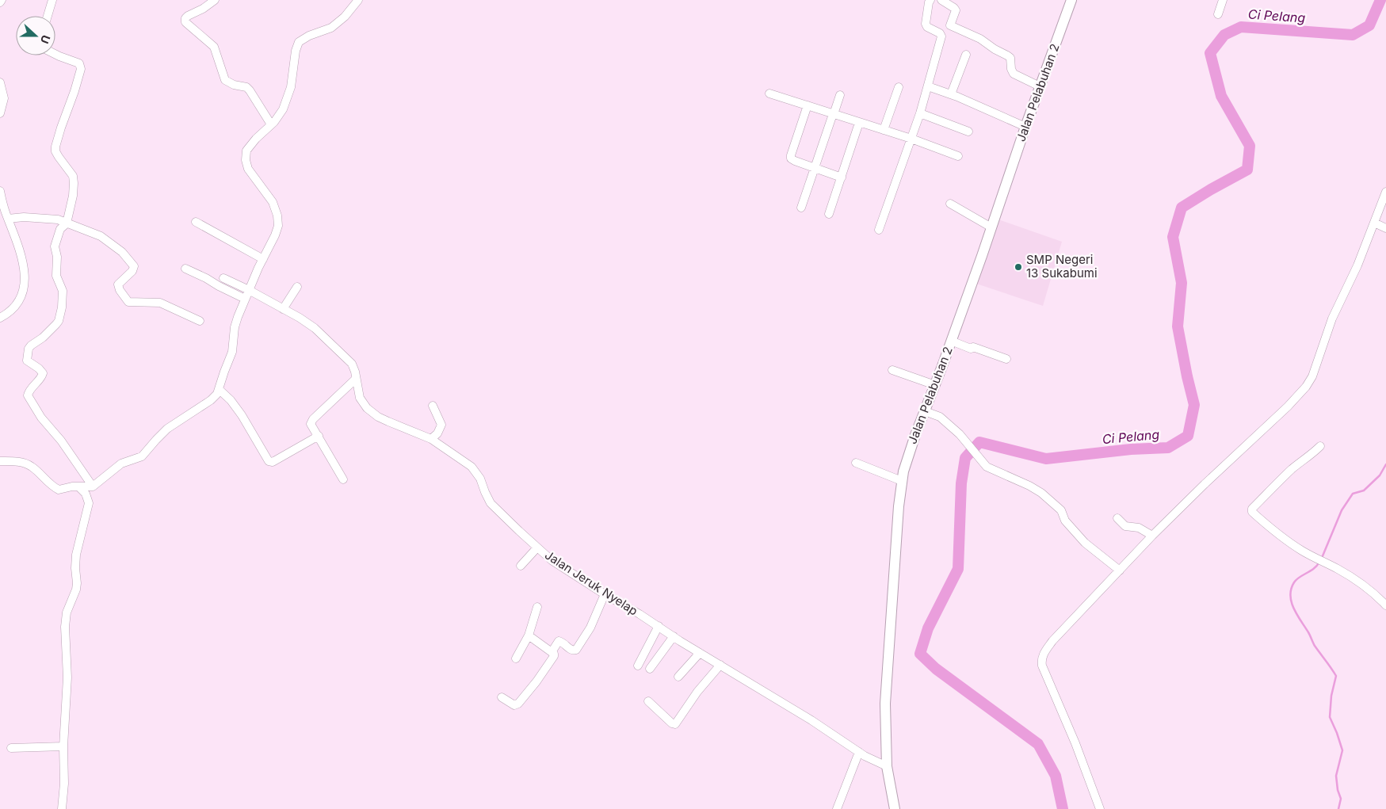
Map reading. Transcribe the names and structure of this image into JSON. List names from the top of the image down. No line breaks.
{"streets":{"main road":["Jalan Pelabuhan 2"],"street":["Jalan Jeruk Nyelap"]},"crossings":[["Jalan Pelabuhan 2","Jalan Jeruk Nyelap"]],"water":["Ci Pelang"],"places":["SMP Negeri 13 Sukabumi"],"north":"right"}
